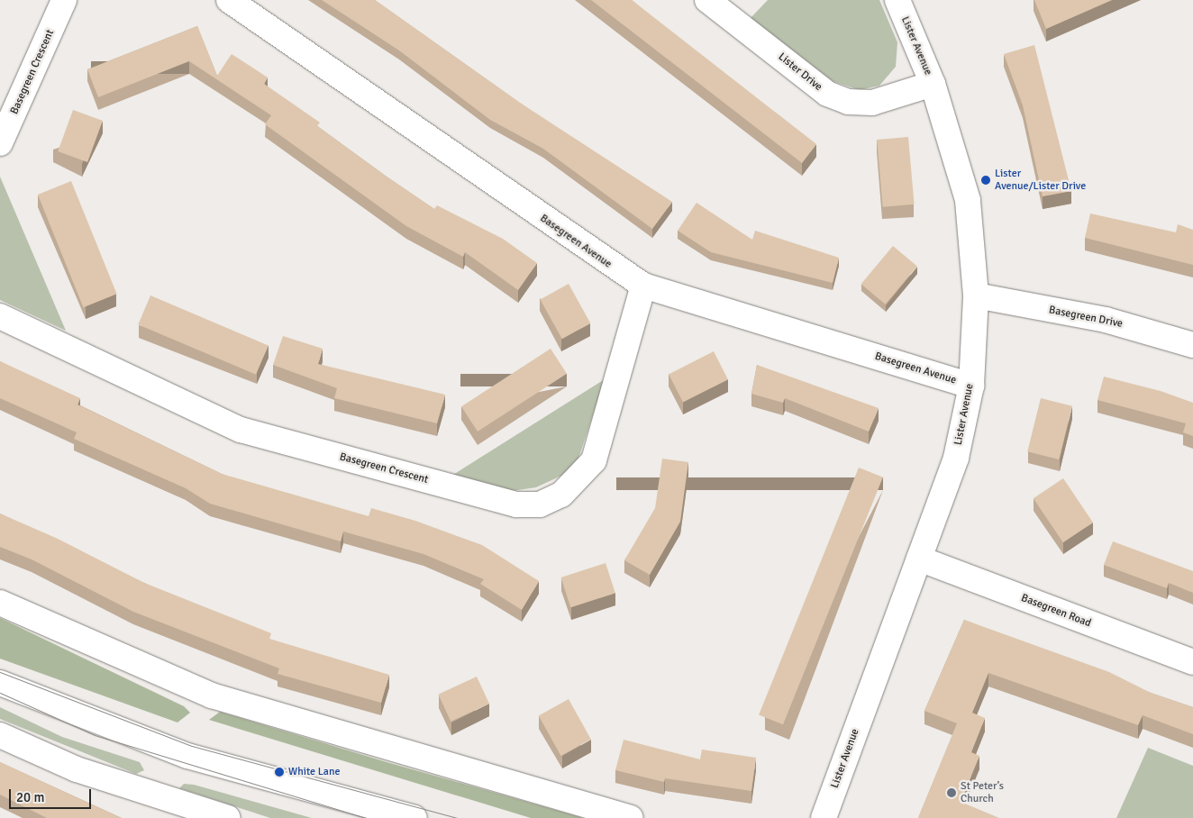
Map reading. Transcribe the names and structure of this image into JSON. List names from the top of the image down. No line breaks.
{"streets":{"street":["Lister Avenue","Basegreen Crescent","Lister Drive","Basegreen Avenue","Basegreen Drive","Basegreen Road"]},"crossings":[["Lister Avenue","Lister Drive"],["Lister Avenue","Basegreen Avenue"],["Lister Avenue","Basegreen Drive"],["Lister Avenue","Basegreen Road"],["Basegreen Crescent","Basegreen Avenue"]],"places":["Lister Avenue/Lister Drive","White Lane","St Peter’s Church"],"scale_bar":"20 m"}
